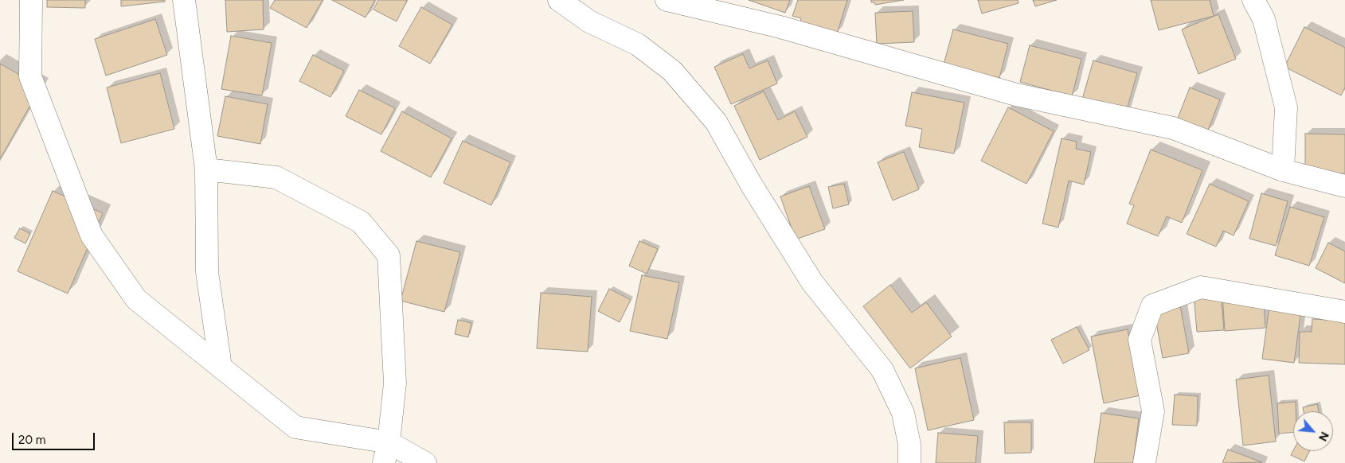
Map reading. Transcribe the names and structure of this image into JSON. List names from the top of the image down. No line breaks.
{"scale_bar":"20 m","north":"bottom right"}
